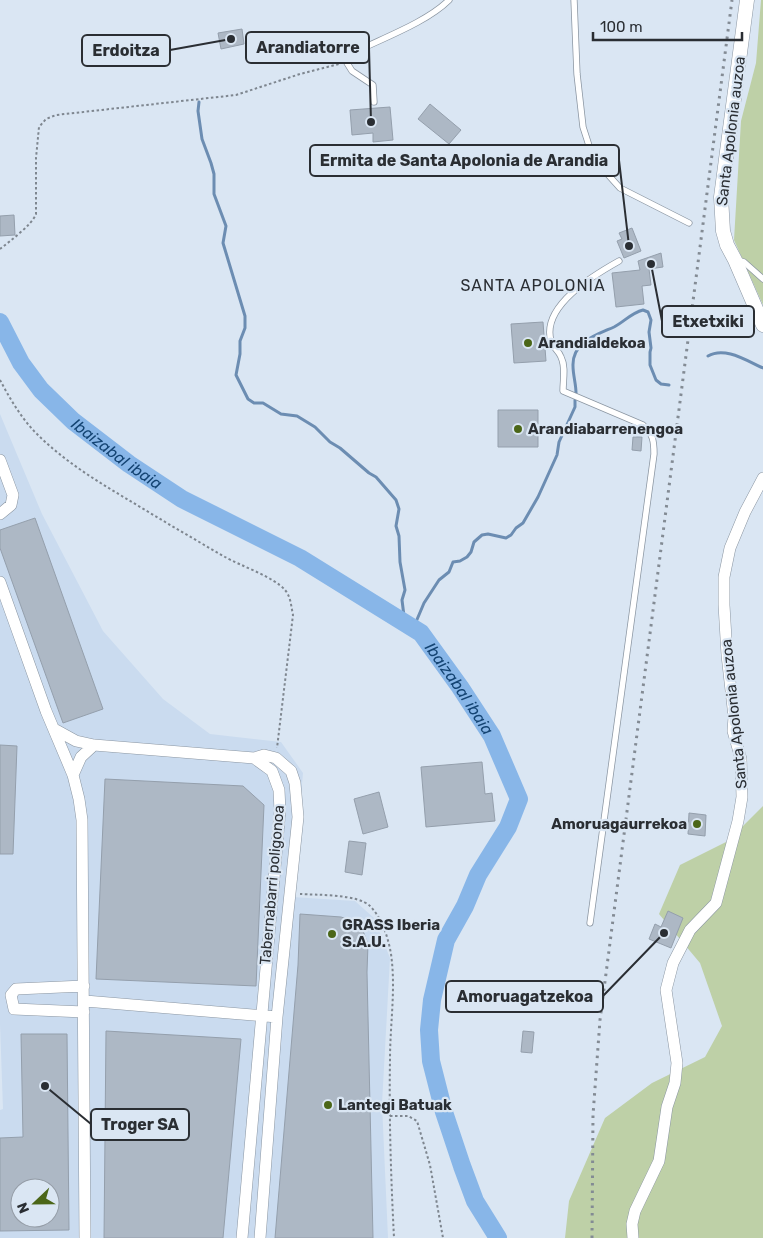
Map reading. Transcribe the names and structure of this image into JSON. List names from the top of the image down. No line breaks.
{"streets":{"street":["Santa Apolonia auzoa","Tabernabarri poligonoa"]},"districts":["SANTA APOLONIA"],"water":["Ibaizabal ibaia"],"places":["Erdoitza","Arandiatorre","Ermita de Santa Apolonia de Arandia","Etxetxiki","Arandialdekoa","Arandiabarrenengoa","Amoruagaurrekoa","Amoruagatzekoa","GRASS Iberia S.A.U.","Troger SA","Lantegi Batuak"],"scale_bar":"100 m","north":"left"}
